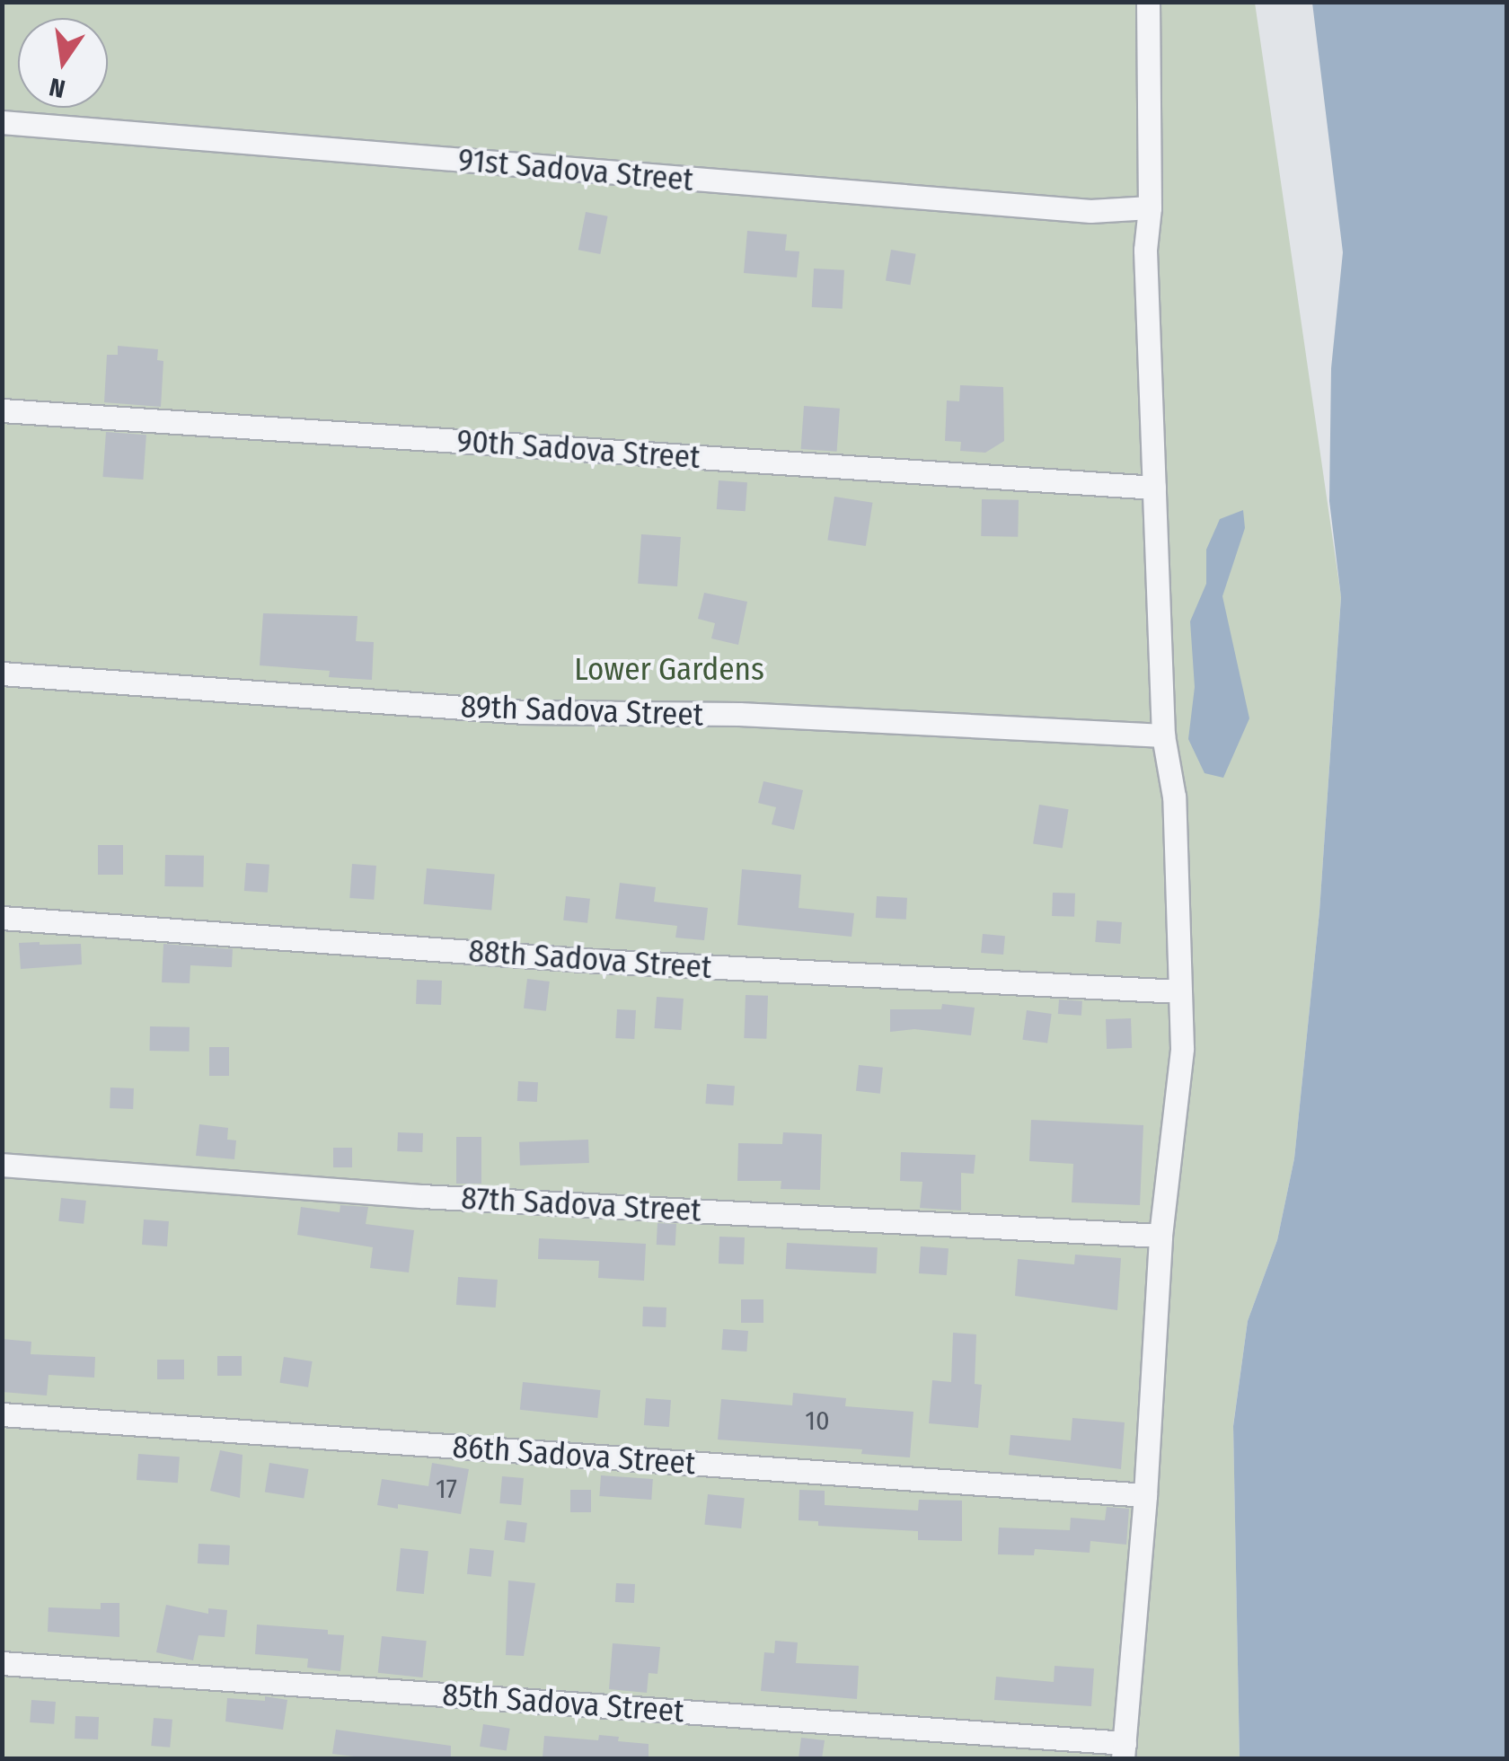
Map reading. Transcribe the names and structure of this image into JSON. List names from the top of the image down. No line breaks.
{"streets":{"street":["91st Sadova Street","90th Sadova Street","89th Sadova Street","88th Sadova Street","87th Sadova Street","86th Sadova Street","85th Sadova Street"]},"parks":["Lower Gardens"],"house_numbers":["10","17"],"north":"bottom"}
